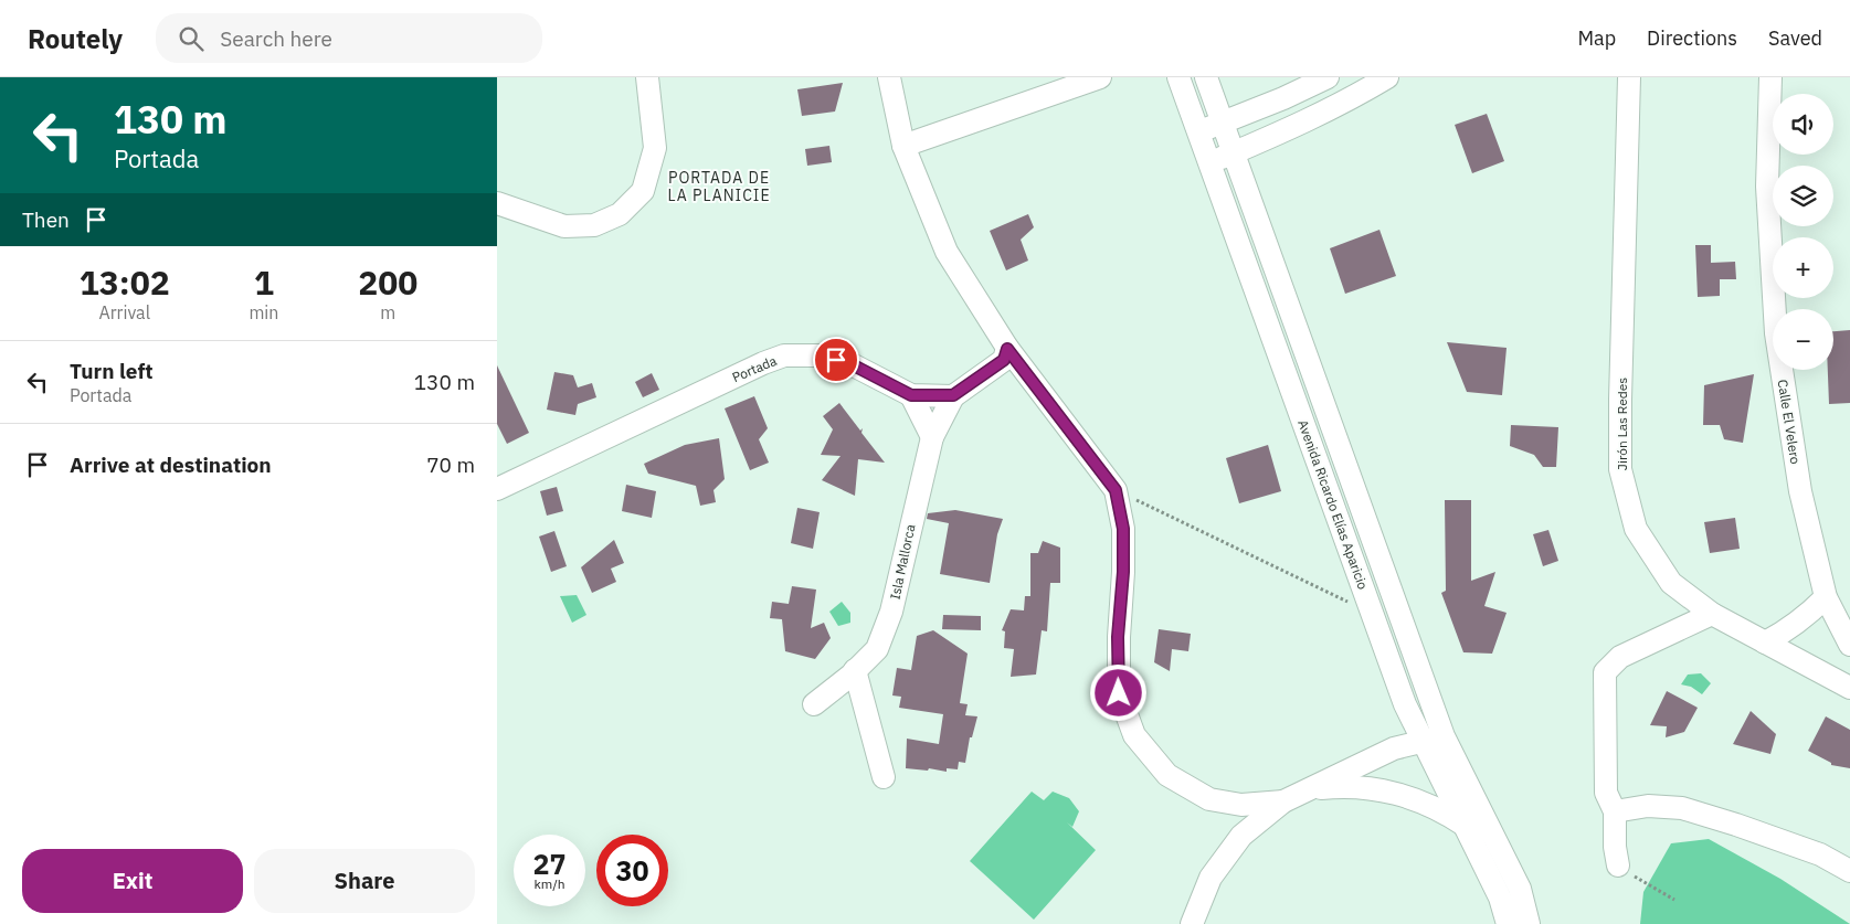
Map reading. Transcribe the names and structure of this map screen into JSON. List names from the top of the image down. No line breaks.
{"streets":{"street":["Portada","Calle El Velero","Jirón Las Redes","Avenida Ricardo Elías Aparicio","Isla Mallorca"]},"crossings":[["Portada","Isla Mallorca"]],"districts":["PORTADA DE LA PLANICIE"],"page":{"header":"Routely","search":"Search here","nav":["Map","Directions","Saved"],"turn":["130 m","Portada"],"map_buttons":["+","−"],"then":"Then","eta":["13:02","Arrival","1","min","200","m"],"list":[{"name":"Turn left","note":"Portada","value":"130 m"},{"name":"Arrive at destination","value":"70 m"}],"speed":"27 km/h","limit":"30","buttons":["Exit","Share"]}}
